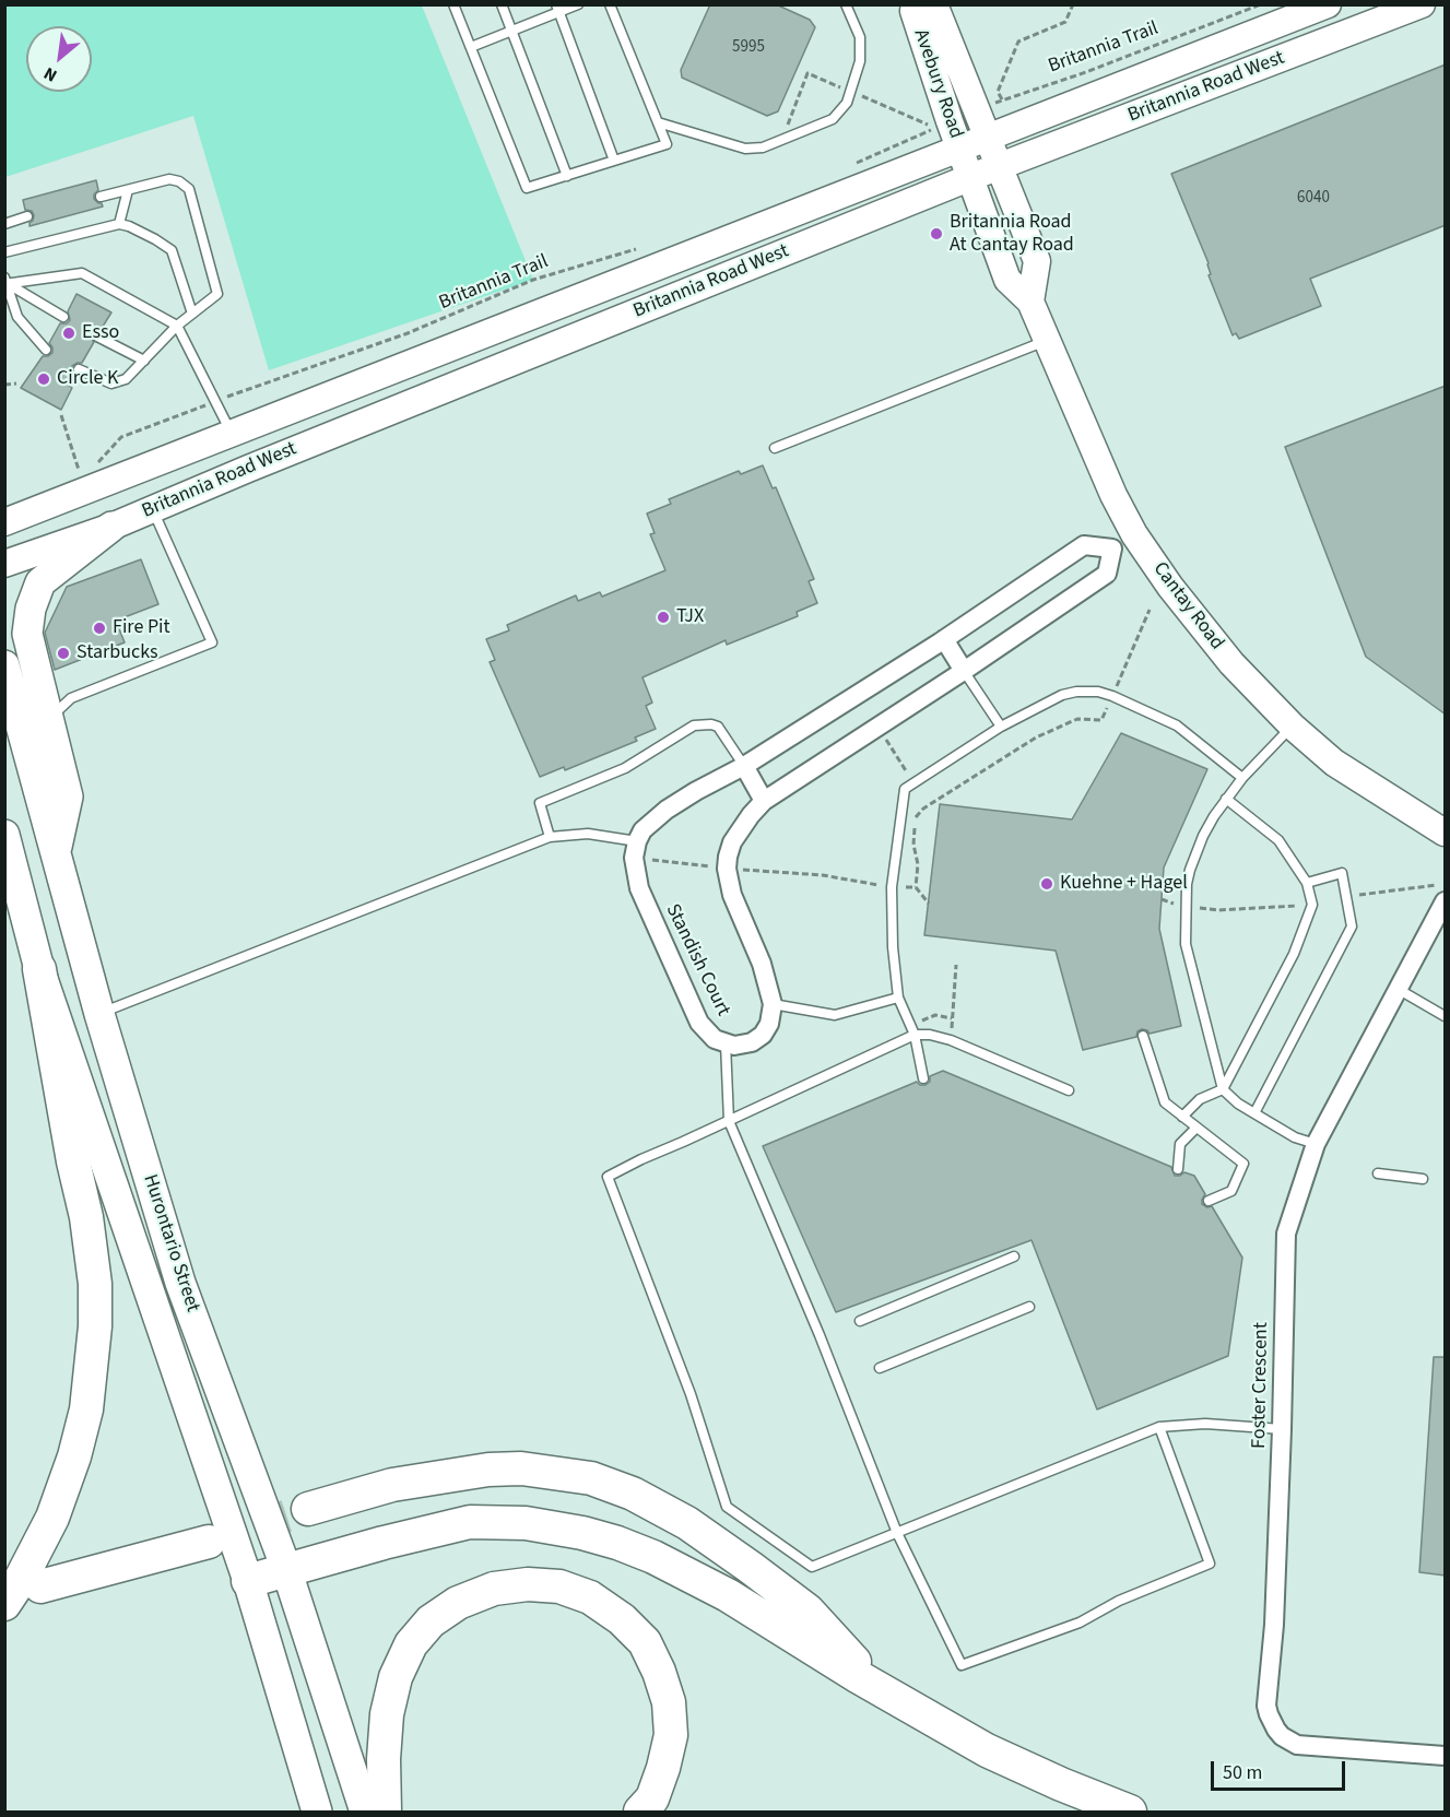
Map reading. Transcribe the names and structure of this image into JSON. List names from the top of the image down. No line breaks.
{"streets":{"main road":["Avebury Road","Britannia Road West","Cantay Road","Hurontario Street"],"street":["Standish Court","Foster Crescent"],"path":["Britannia Trail"]},"crossings":[["Britannia Trail","Britannia Road West"],["Avebury Road","Britannia Road West"],["Avebury Road","Cantay Road"],["Britannia Road West","Cantay Road"]],"places":["Britannia Road At Cantay Road","Esso","Circle K","TJX","Fire Pit","Starbucks","Kuehne + Hagel"],"house_numbers":["5995","6040"],"scale_bar":"50 m","north":"bottom left"}
